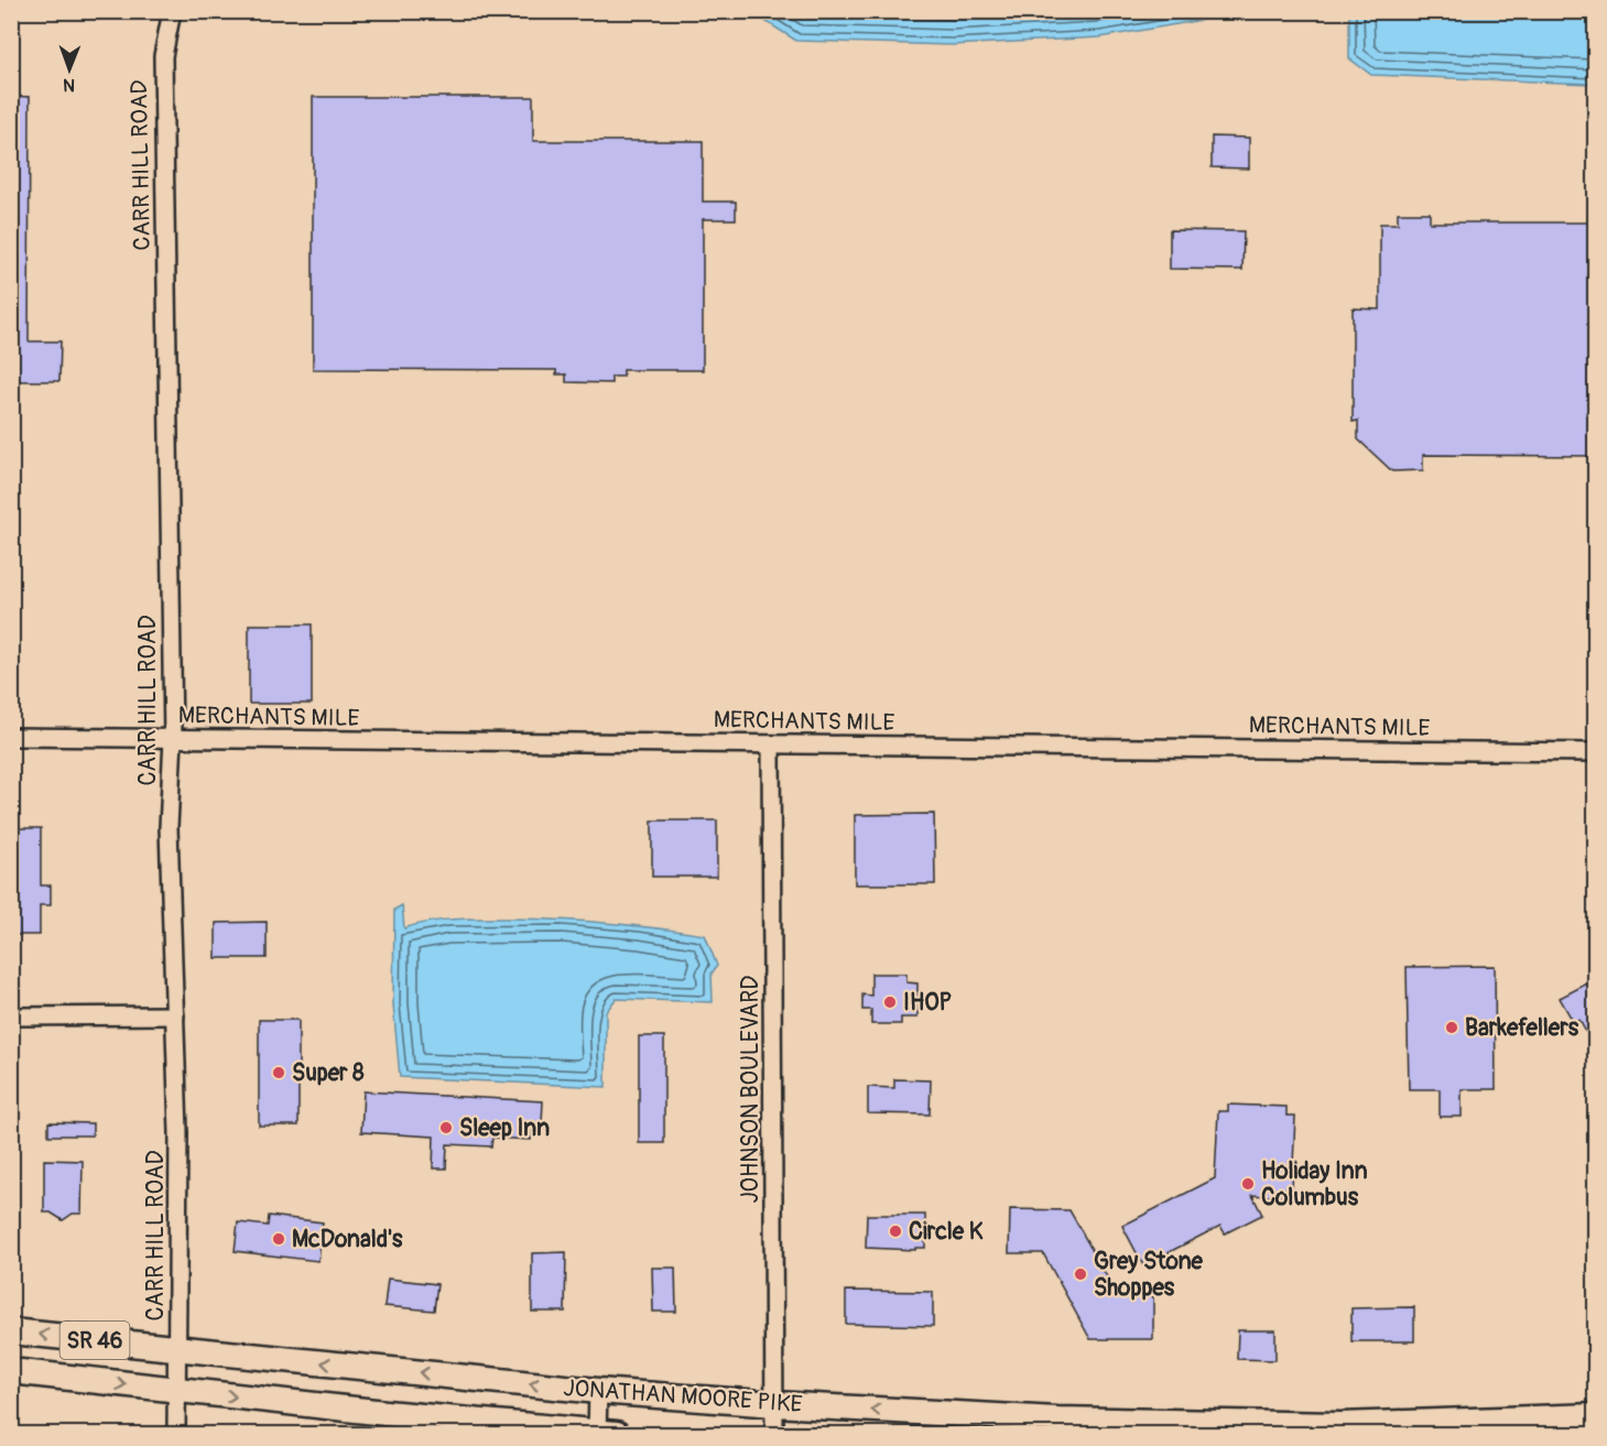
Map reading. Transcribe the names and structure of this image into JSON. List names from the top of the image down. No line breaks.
{"streets":{"highway":["SR 46","JONATHAN MOORE PIKE"],"street":["CARR HILL ROAD","MERCHANTS MILE","JOHNSON BOULEVARD"]},"crossings":[["CARR HILL ROAD","MERCHANTS MILE"],["CARR HILL ROAD","JONATHAN MOORE PIKE"],["MERCHANTS MILE","JOHNSON BOULEVARD"],["JOHNSON BOULEVARD","JONATHAN MOORE PIKE"]],"places":["IHOP","Barkefellers","Super 8","Sleep Inn","Holiday Inn Columbus","Circle K","McDonald's","Grey Stone Shoppes"],"north":"bottom"}
